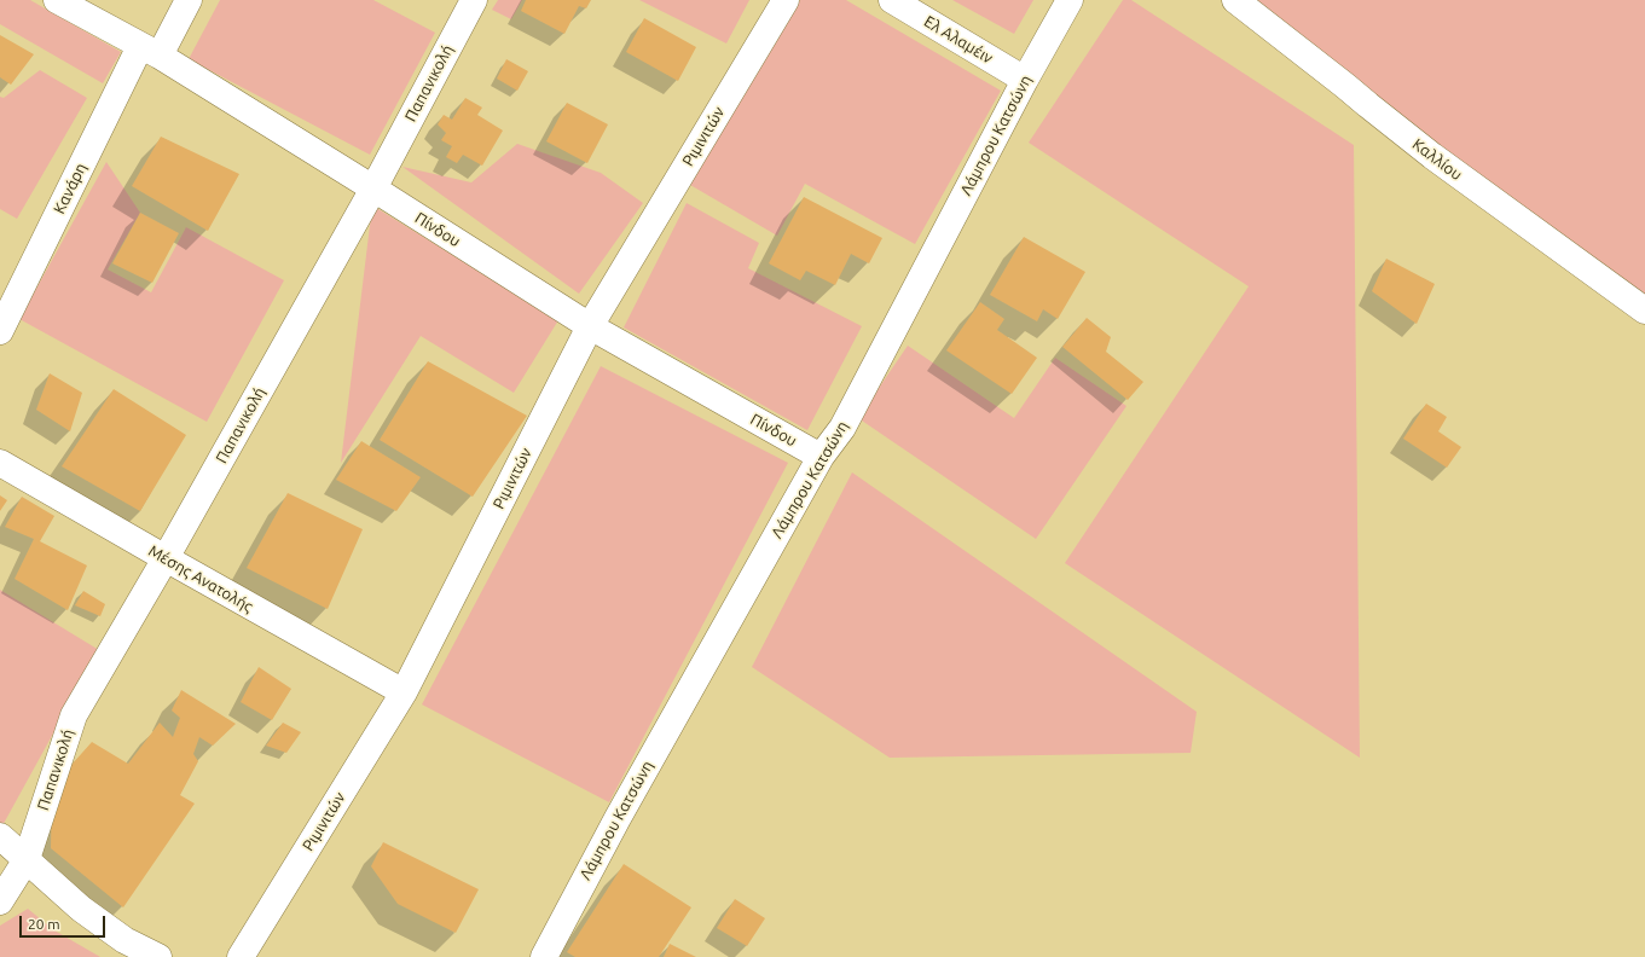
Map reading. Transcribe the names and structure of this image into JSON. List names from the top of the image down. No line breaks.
{"streets":{"street":["Ελ Αλαμέιν","Παπανικολή","Λάμπρου Κατσώνη","Ριμινιτών","Καλλίου","Κανάρη","Πίνδου","Μέσης Ανατολής"]},"crossings":[["Ελ Αλαμέιν","Λάμπρου Κατσώνη"],["Παπανικολή","Πίνδου"],["Παπανικολή","Μέσης Ανατολής"],["Λάμπρου Κατσώνη","Πίνδου"],["Ριμινιτών","Πίνδου"],["Ριμινιτών","Μέσης Ανατολής"],["Κανάρη","Πίνδου"]],"scale_bar":"20 m"}
